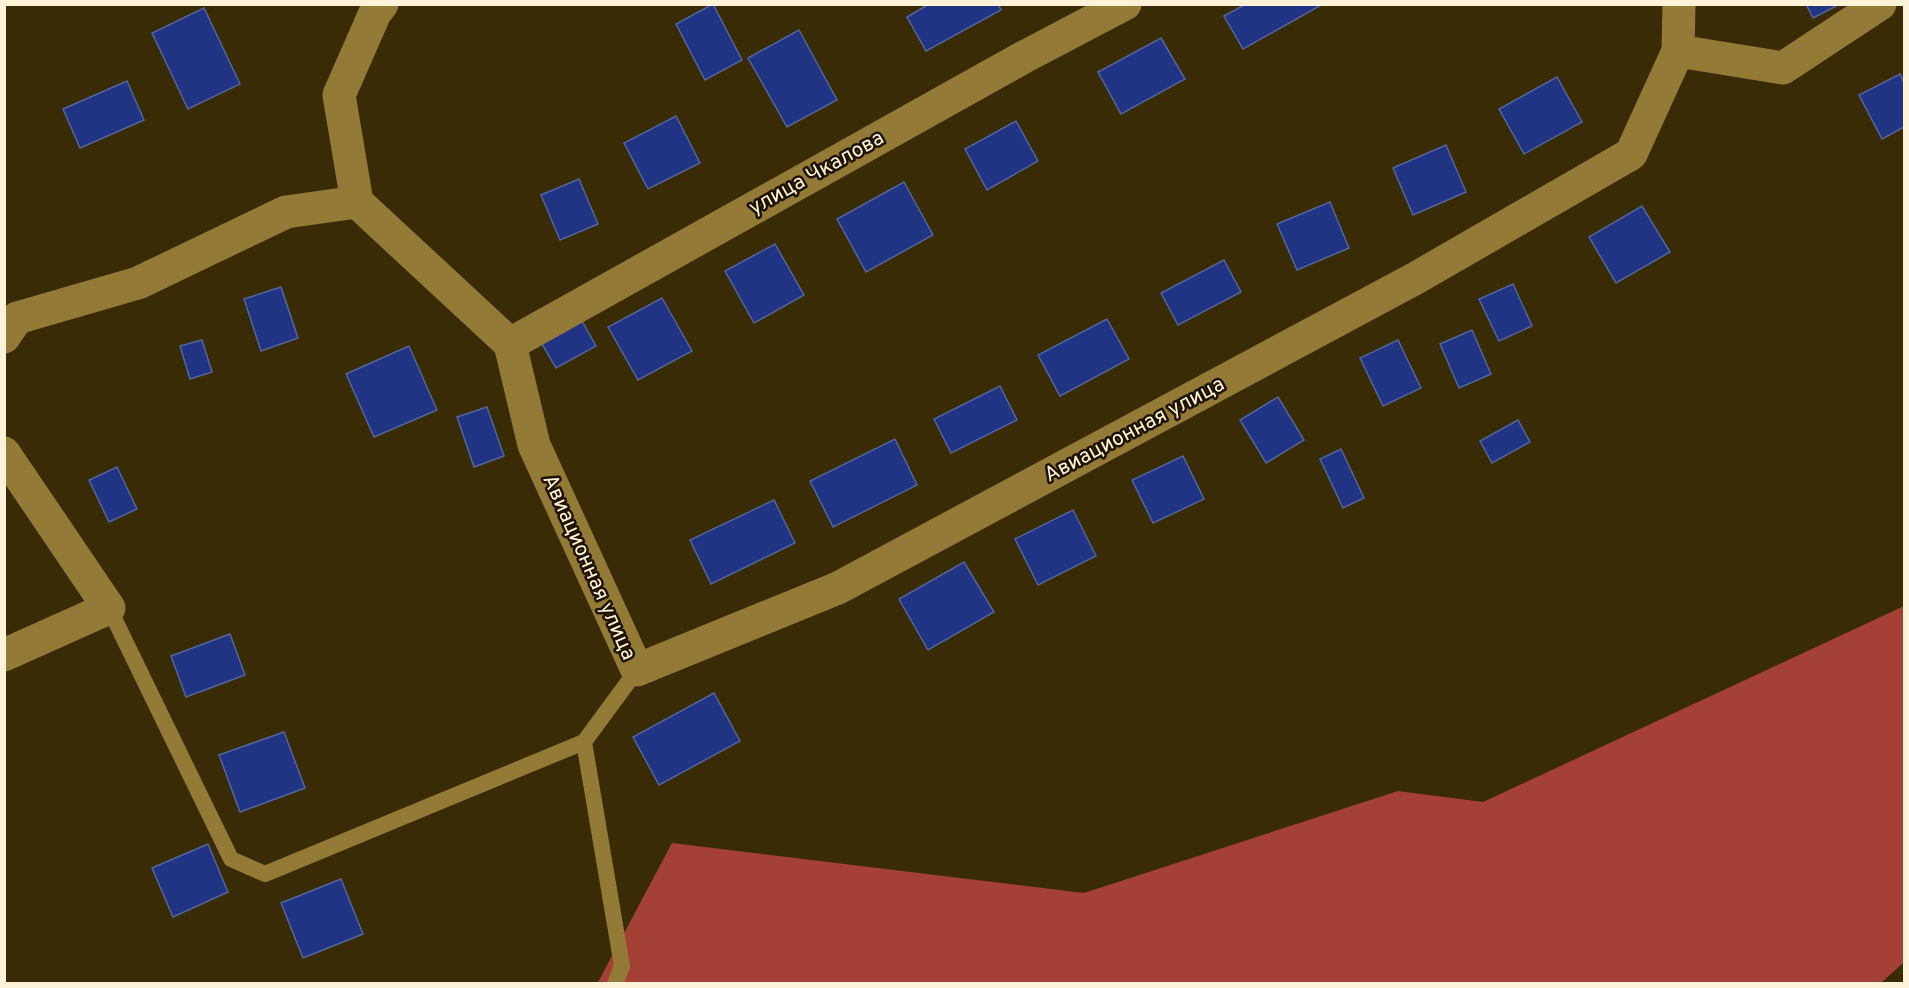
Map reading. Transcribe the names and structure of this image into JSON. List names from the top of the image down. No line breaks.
{"streets":{"street":["улица Чкалова","Авиационная улица"]},"crossings":[["улица Чкалова","Авиационная улица"]]}
